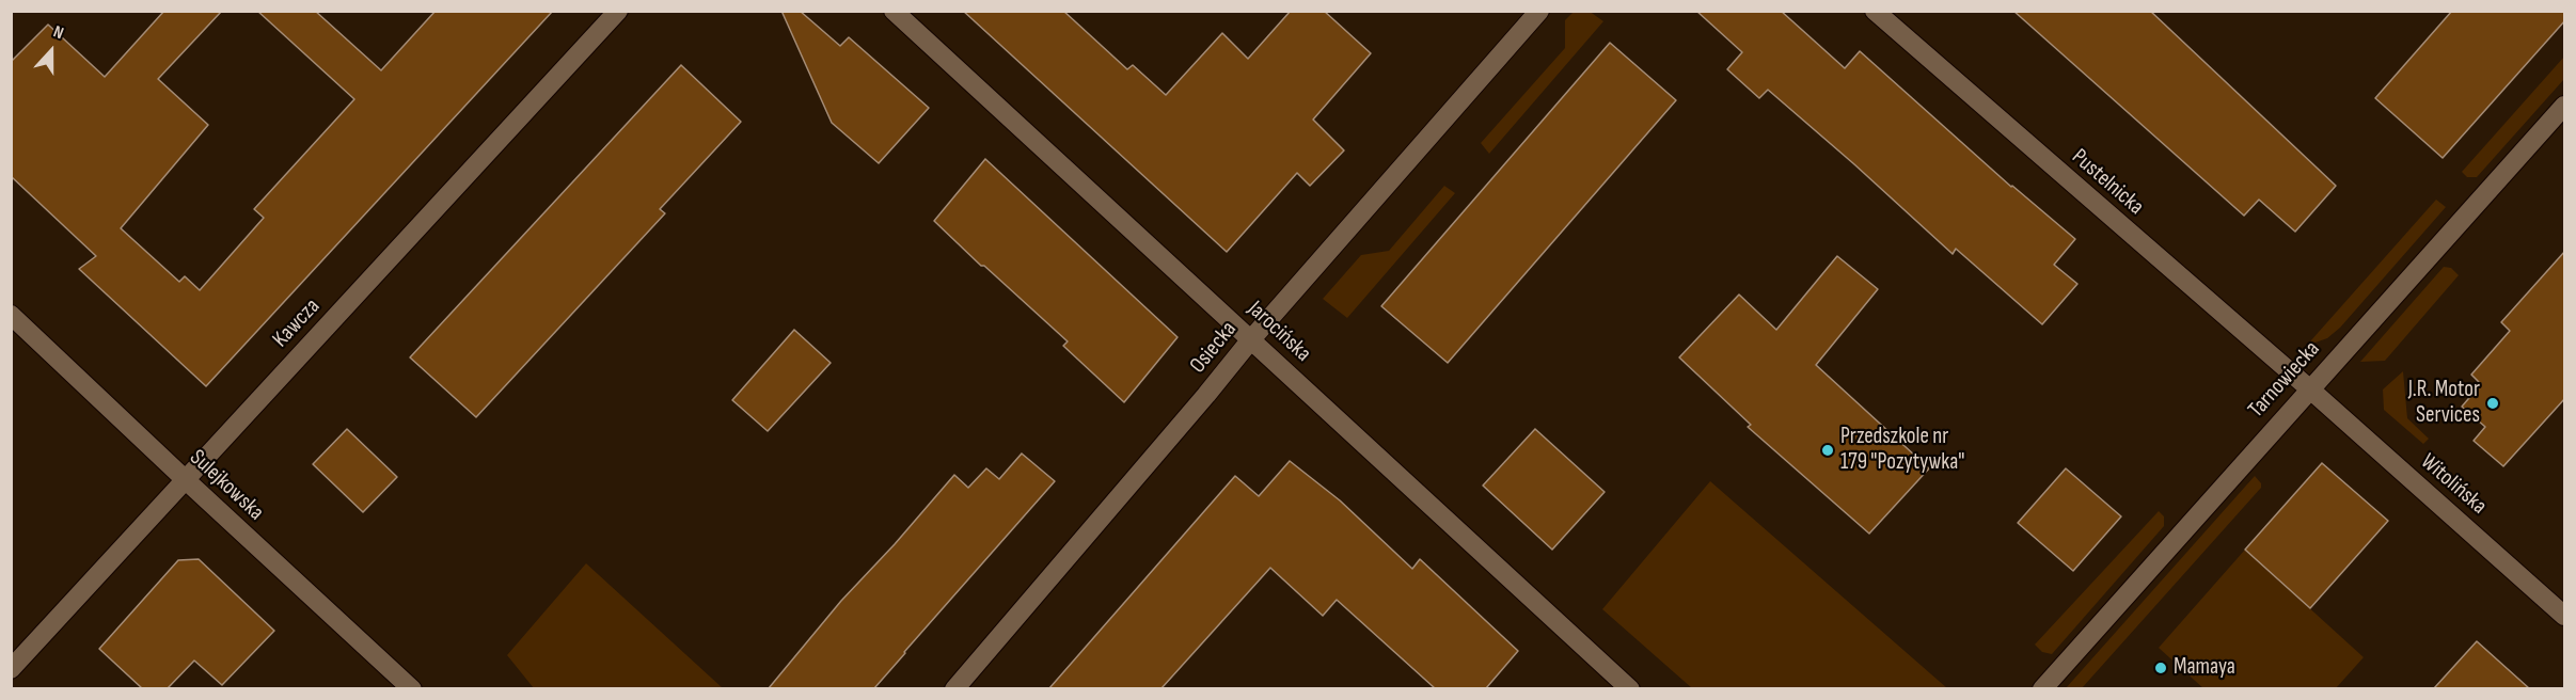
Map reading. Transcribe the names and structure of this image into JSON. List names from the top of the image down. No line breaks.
{"streets":{"street":["Pustelnicka","Kawcza","Jarocińska","Osiecka","Tarnowiecka","Witolińska","Sulejkowska"]},"crossings":[["Pustelnicka","Tarnowiecka"],["Pustelnicka","Witolińska"],["Kawcza","Sulejkowska"],["Jarocińska","Osiecka"],["Tarnowiecka","Witolińska"]],"places":["J.R. Motor Services","Przedszkole nr 179 \"Pozytywka\"","Mamaya"],"north":"top"}
